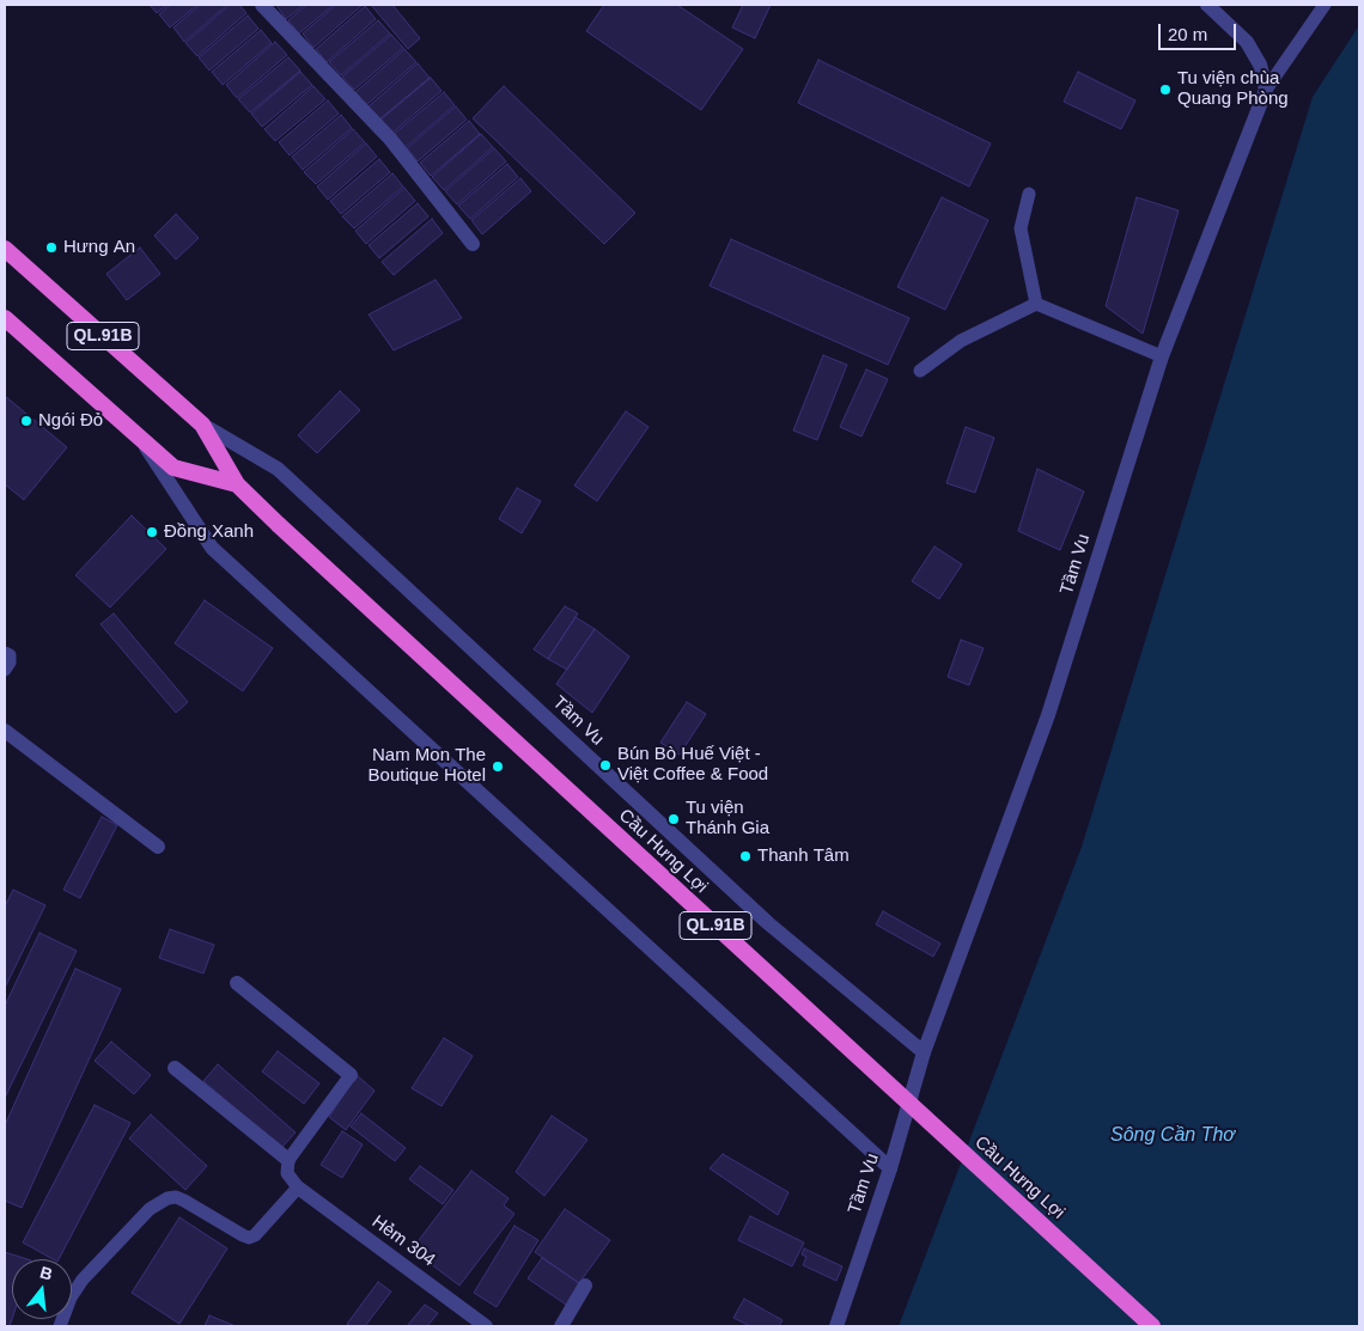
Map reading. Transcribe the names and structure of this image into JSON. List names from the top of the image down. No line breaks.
{"streets":{"highway":["QL.91B","Cầu Hưng Lợi"],"street":["Tầm Vu","Hẻm 304"]},"crossings":[["QL.91B","Tầm Vu"],["QL.91B","Cầu Hưng Lợi"]],"water":["Sông Cần Thơ"],"places":["Tu viện chùa Quang Phòng","Hưng An","Ngói Đỏ","Đồng Xanh","Bún Bò Huế Việt - Việt Coffee & Food","Nam Mon The Boutique Hotel","Tu viện Thánh Gia","Thanh Tâm"],"scale_bar":"20 m","north":"top"}
